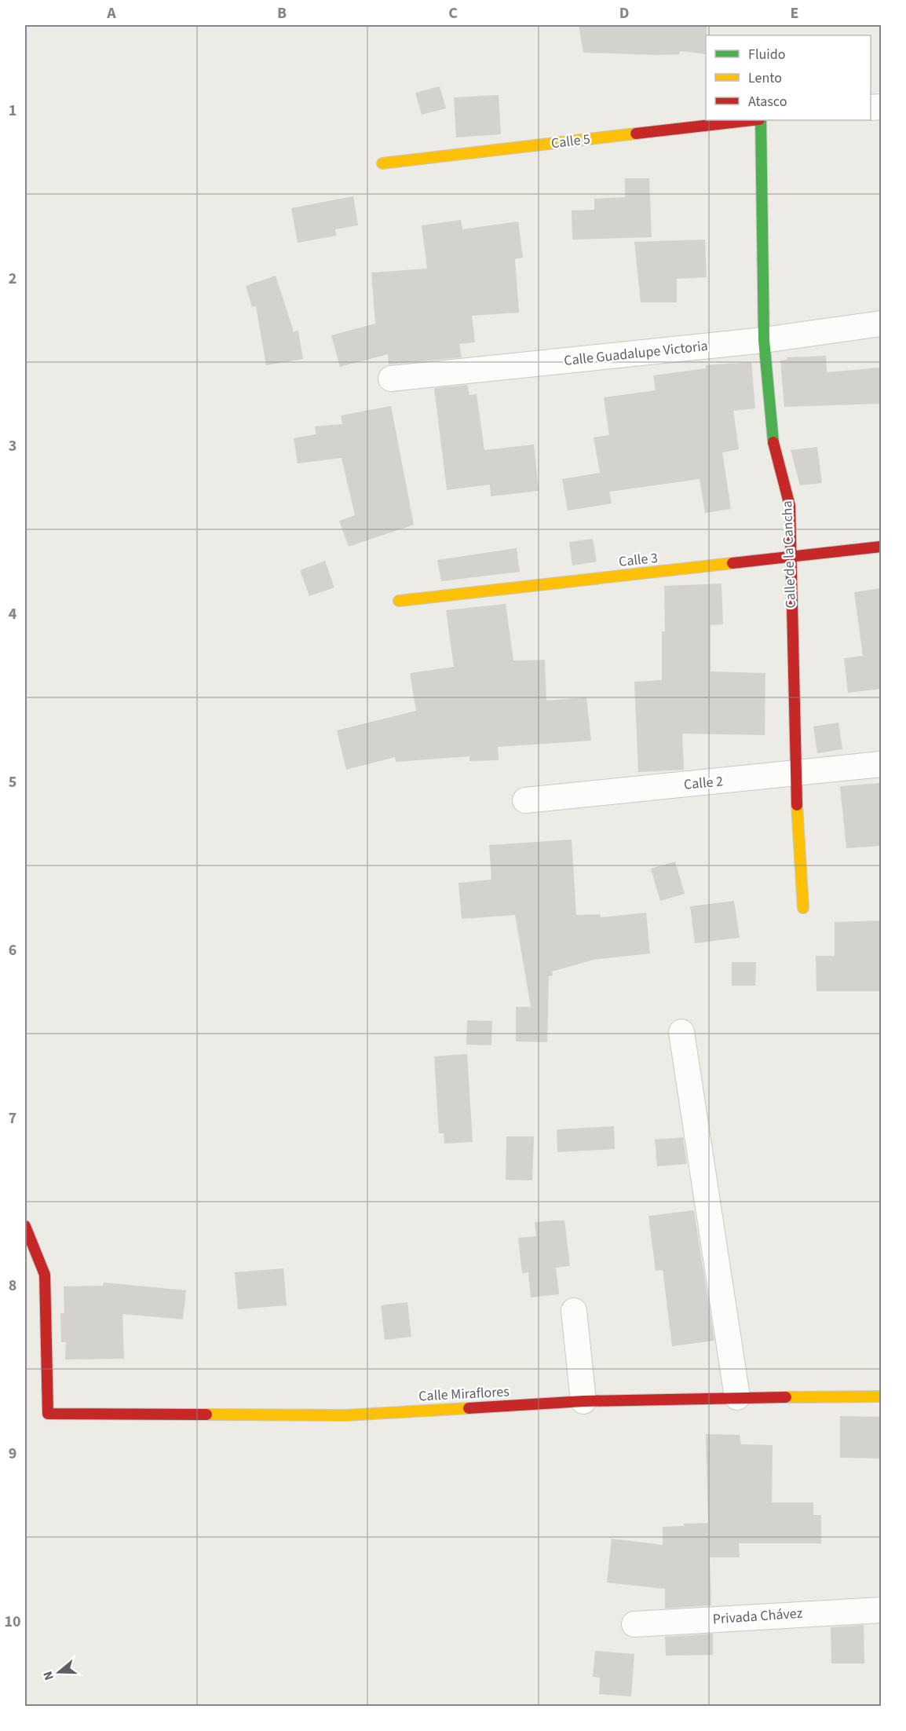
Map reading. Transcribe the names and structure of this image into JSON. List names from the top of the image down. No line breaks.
{"streets":{"street":["Calle 5","Calle Guadalupe Victoria","Calle de la Cancha","Calle 3","Calle 2","Calle Miraflores","Privada Chávez"]},"crossings":[["Calle Guadalupe Victoria","Calle de la Cancha"],["Calle de la Cancha","Calle 3"],["Calle de la Cancha","Calle 2"]],"legend":["Fluido","Lento","Atasco"],"north":"left","grid":{"columns":["A","B","C","D","E"],"rows":["1","2","3","4","5","6","7","8","9","10"]}}
